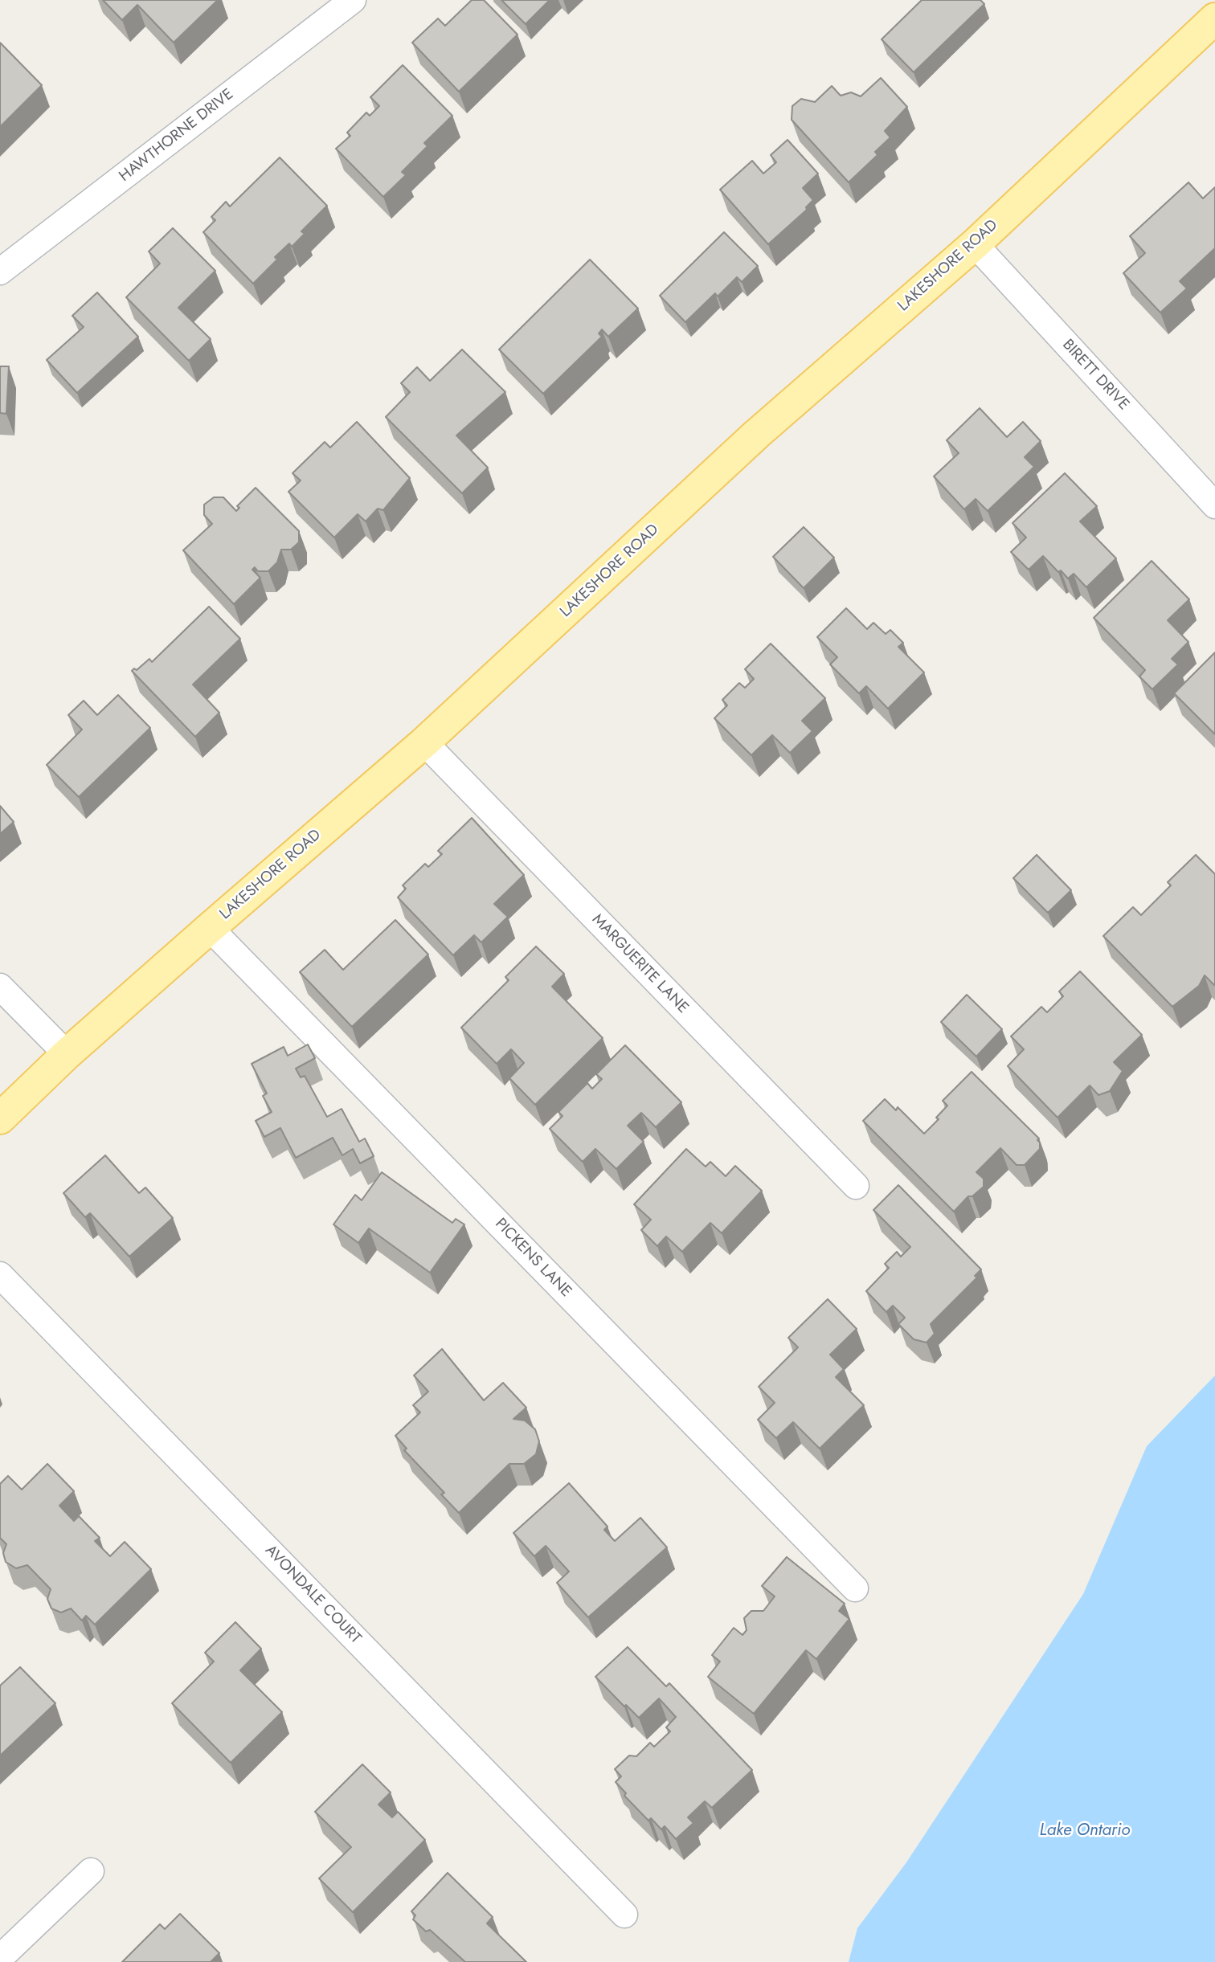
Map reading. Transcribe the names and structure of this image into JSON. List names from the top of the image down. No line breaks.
{"streets":{"main road":["LAKESHORE ROAD"],"street":["HAWTHORNE DRIVE","BIRETT DRIVE","MARGUERITE LANE","PICKENS LANE","AVONDALE COURT"]},"crossings":[["LAKESHORE ROAD","BIRETT DRIVE"],["LAKESHORE ROAD","MARGUERITE LANE"],["LAKESHORE ROAD","PICKENS LANE"]],"water":["Lake Ontario"]}
